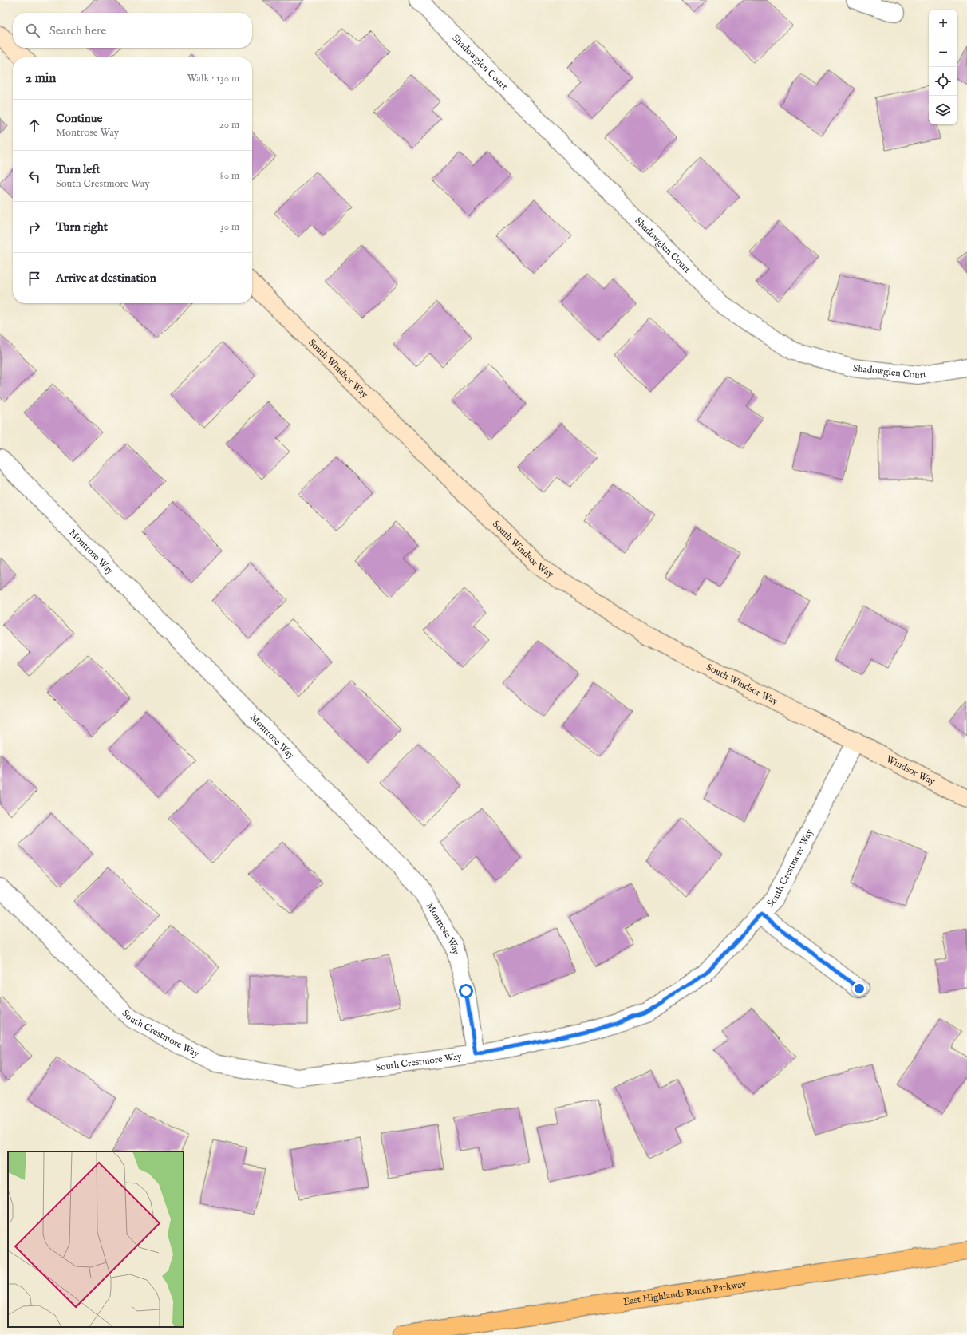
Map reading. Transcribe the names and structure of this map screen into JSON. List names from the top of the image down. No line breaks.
{"streets":{"main road":["East Highlands Ranch Parkway"],"street":["Shadowglen Court","South Windsor Way","Montrose Way","Windsor Way","South Crestmore Way"]},"crossings":[["South Windsor Way","Windsor Way"],["South Windsor Way","South Crestmore Way"],["Montrose Way","South Crestmore Way"],["Windsor Way","South Crestmore Way"]],"page":{"map_buttons":["+","−"],"search":"Search here","heading":["2 min","Walk · 130 m"],"list":[["Continue","Montrose Way","20 m"],["Turn left","South Crestmore Way","80 m"],["Turn right","30 m"],"Arrive at destination"]}}
